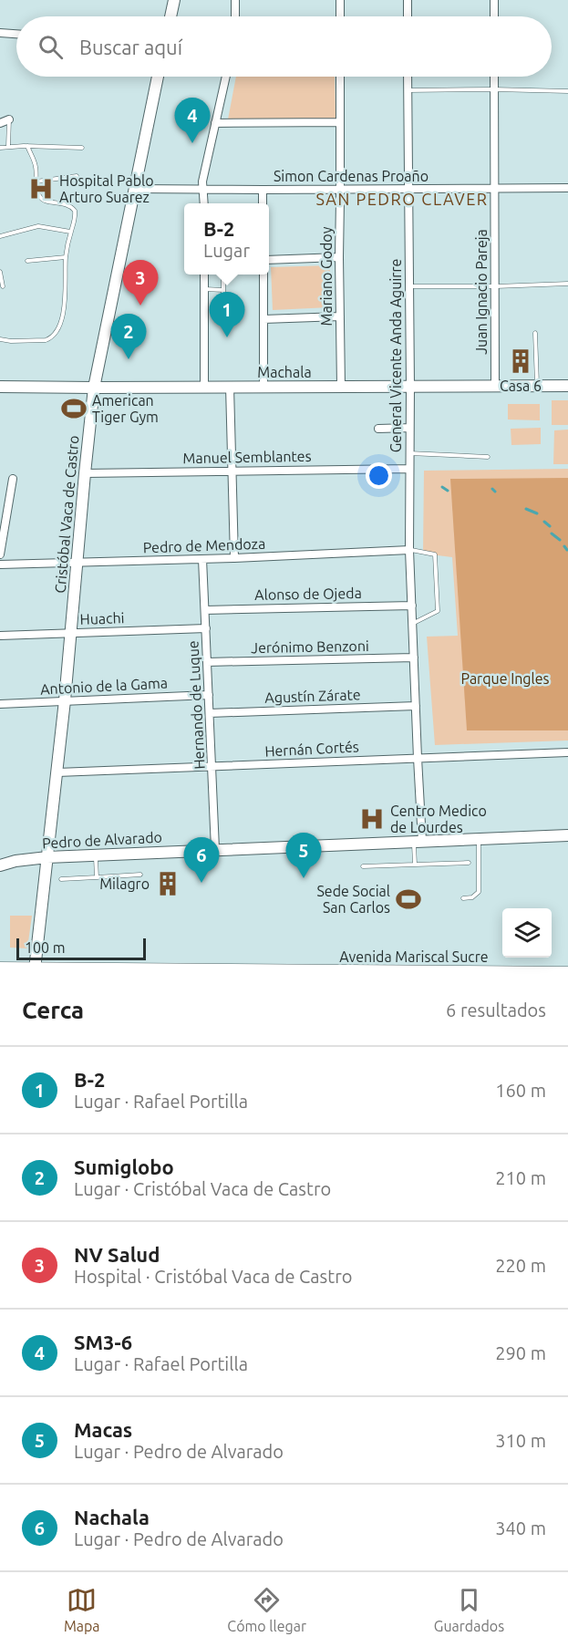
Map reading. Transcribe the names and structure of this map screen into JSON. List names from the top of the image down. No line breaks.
{"streets":{"main road":["Machala","Cristóbal Vaca de Castro","Pedro de Alvarado","Avenida Mariscal Sucre"],"street":["Simon Cardenas Proaño","Mariano Godoy","Juan Ignacio Pareja","General Vicente Anda Aguirre","Manuel Semblantes","Pedro de Mendoza","Alonso de Ojeda","Huachi","Jerónimo Benzoni","Antonio de la Gama","Agustín Zárate","Hernando de Luque","Hernán Cortés"]},"crossings":[["Simon Cardenas Proaño","Mariano Godoy"],["Simon Cardenas Proaño","Juan Ignacio Pareja"],["Simon Cardenas Proaño","General Vicente Anda Aguirre"],["Simon Cardenas Proaño","Cristóbal Vaca de Castro"],["Mariano Godoy","Machala"],["Juan Ignacio Pareja","Machala"],["General Vicente Anda Aguirre","Machala"],["General Vicente Anda Aguirre","Manuel Semblantes"],["General Vicente Anda Aguirre","Pedro de Mendoza"],["General Vicente Anda Aguirre","Alonso de Ojeda"],["General Vicente Anda Aguirre","Jerónimo Benzoni"],["General Vicente Anda Aguirre","Agustín Zárate"],["General Vicente Anda Aguirre","Hernán Cortés"],["General Vicente Anda Aguirre","Pedro de Alvarado"],["Machala","Cristóbal Vaca de Castro"],["Manuel Semblantes","Cristóbal Vaca de Castro"],["Cristóbal Vaca de Castro","Pedro de Mendoza"],["Cristóbal Vaca de Castro","Huachi"],["Cristóbal Vaca de Castro","Antonio de la Gama"],["Cristóbal Vaca de Castro","Hernán Cortés"],["Cristóbal Vaca de Castro","Pedro de Alvarado"],["Cristóbal Vaca de Castro","Avenida Mariscal Sucre"],["Pedro de Mendoza","Hernando de Luque"],["Alonso de Ojeda","Hernando de Luque"],["Huachi","Hernando de Luque"],["Jerónimo Benzoni","Hernando de Luque"],["Antonio de la Gama","Hernando de Luque"],["Agustín Zárate","Hernando de Luque"],["Hernando de Luque","Hernán Cortés"],["Hernando de Luque","Pedro de Alvarado"]],"districts":["SAN PEDRO CLAVER"],"parks":["Parque Ingles"],"places":{"hospital":["Hospital Pablo Arturo Suarez","Centro Medico de Lourdes"],"building":["Casa 6","Milagro"],"sports":["American Tiger Gym","Sede Social San Carlos"]},"scale_bar":"100 m","page":{"search":"Buscar aquí","pins":["4","3","1","2","5","6"],"popup":["B-2","Lugar"],"scale":"100 m","heading":["Cerca","6 resultados"],"list":[{"mark":"1","name":"B-2","note":"Lugar · Rafael Portilla","value":"160 m"},{"mark":"2","name":"Sumiglobo","note":"Lugar · Cristóbal Vaca de Castro","value":"210 m"},{"mark":"3","name":"NV Salud","note":"Hospital · Cristóbal Vaca de Castro","value":"220 m"},{"mark":"4","name":"SM3-6","note":"Lugar · Rafael Portilla","value":"290 m"},{"mark":"5","name":"Macas","note":"Lugar · Pedro de Alvarado","value":"310 m"},{"mark":"6","name":"Nachala","note":"Lugar · Pedro de Alvarado","value":"340 m"}],"nav":["Mapa","Cómo llegar","Guardados"]}}
